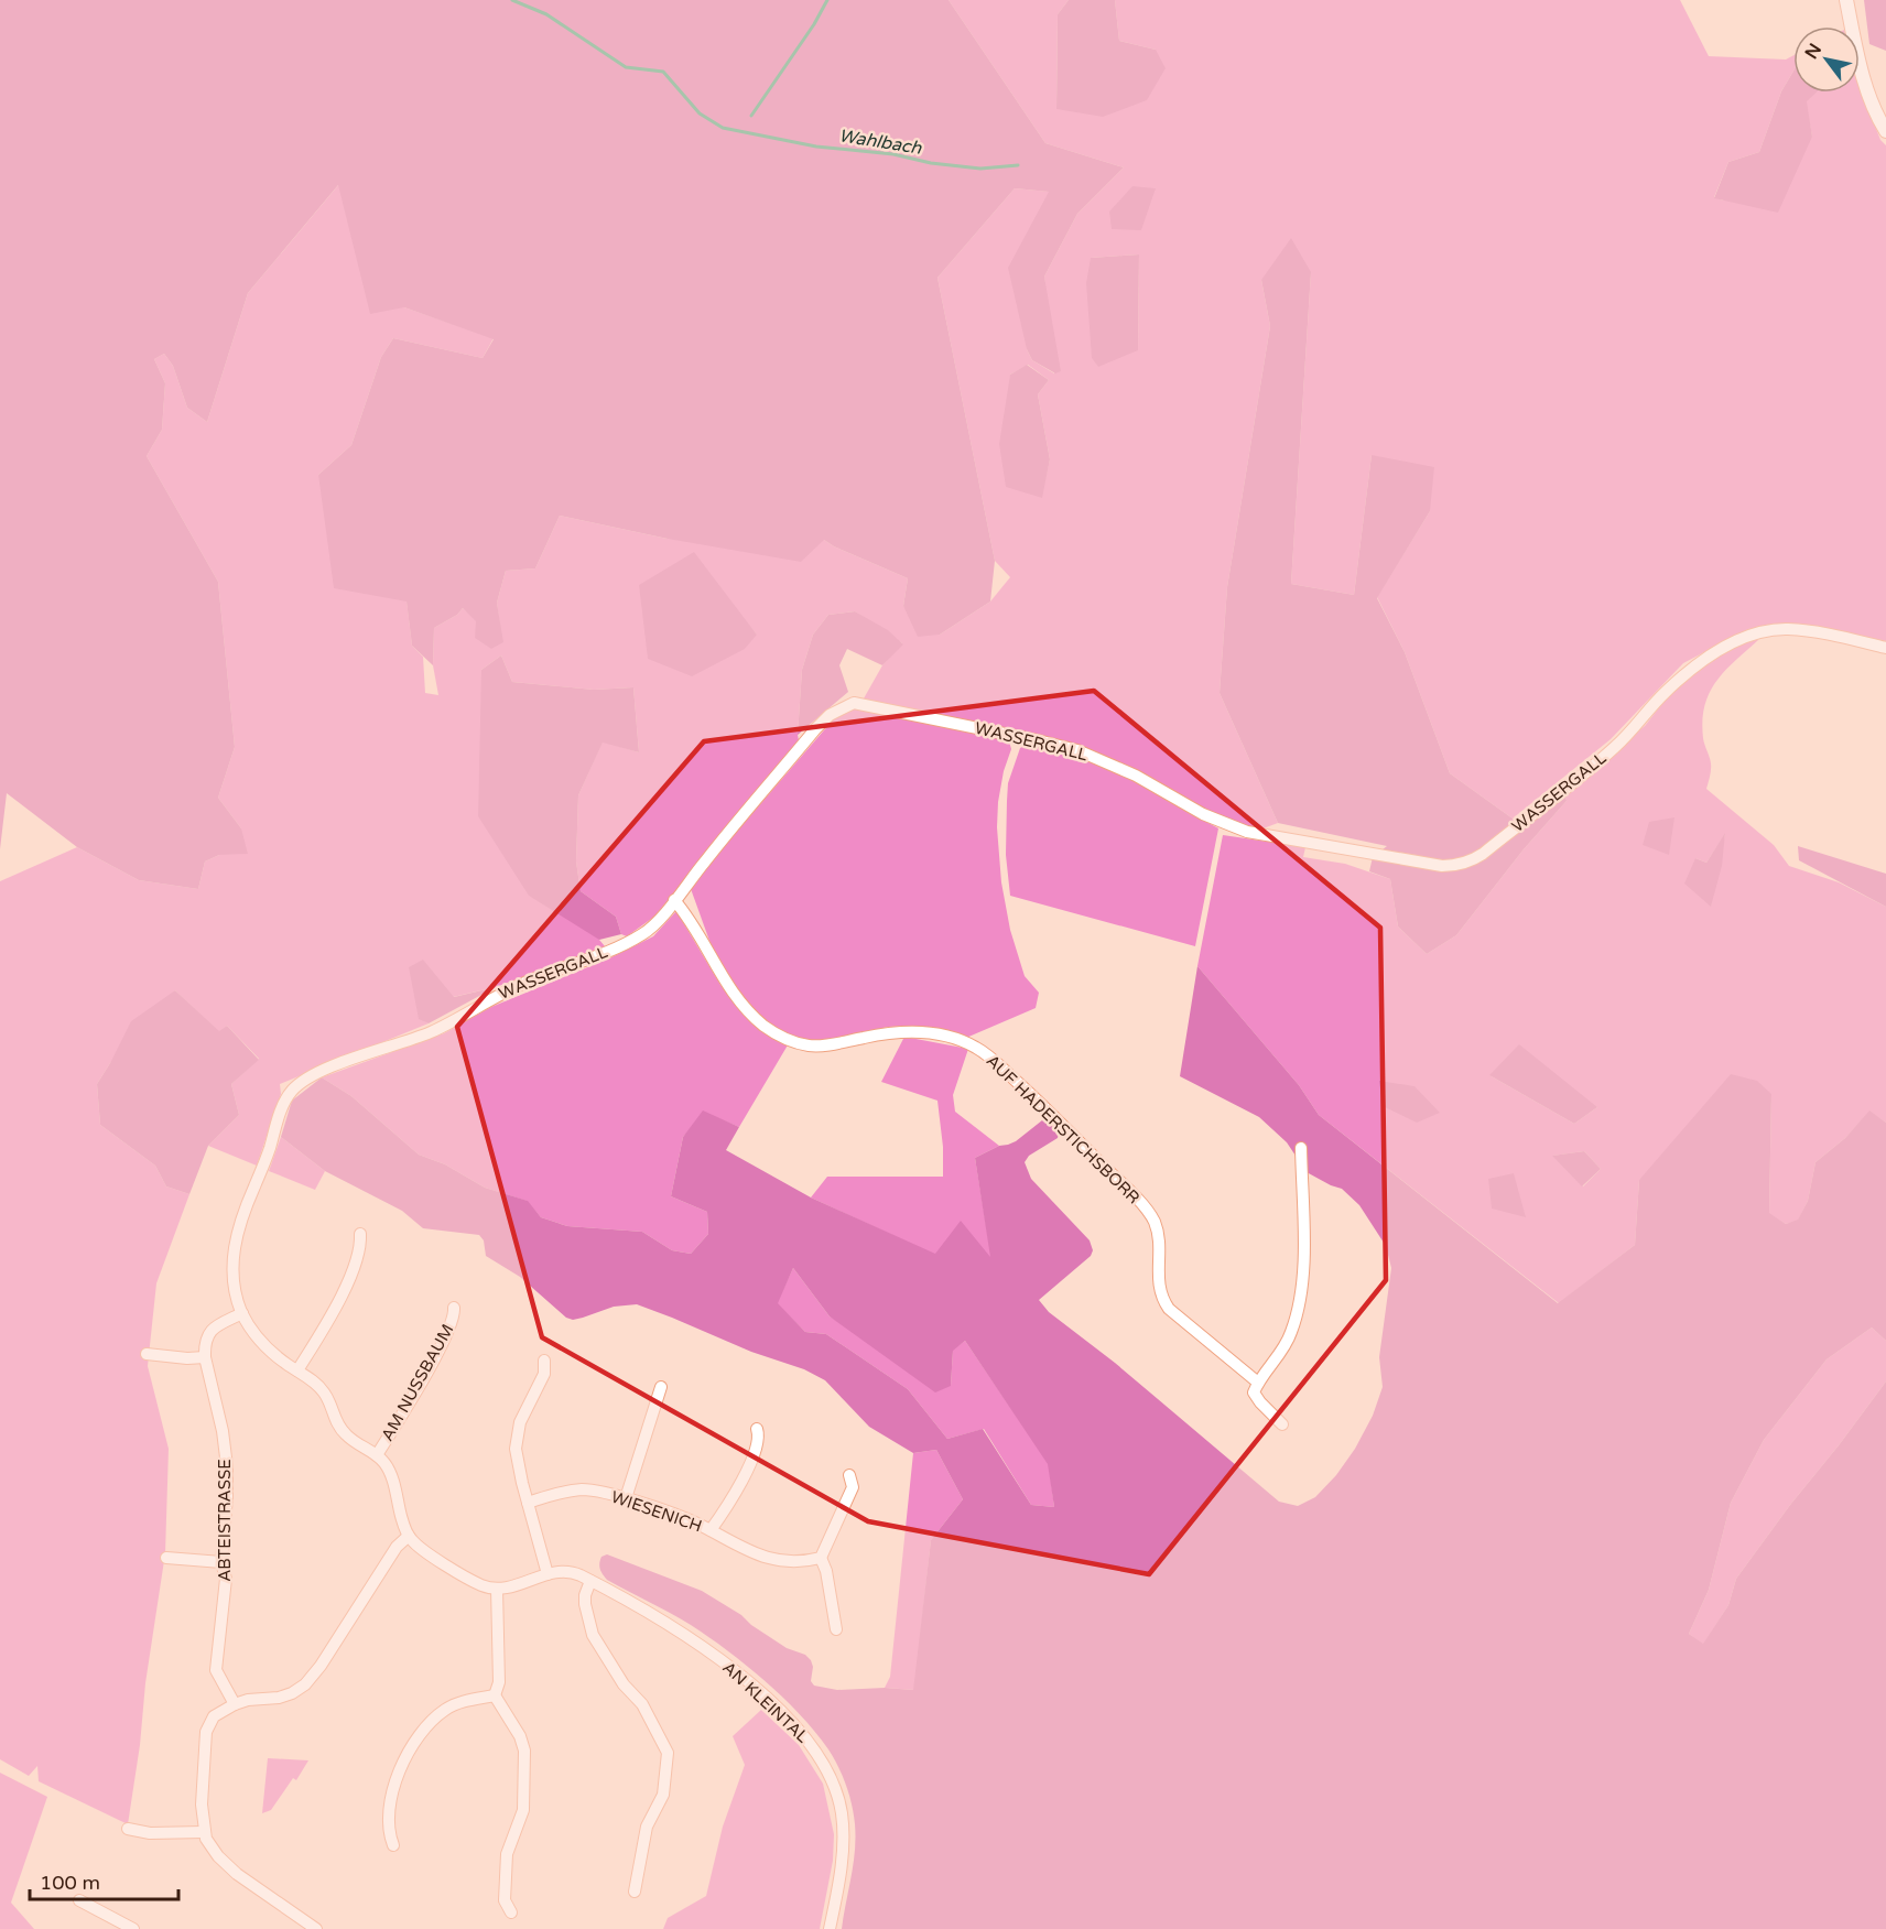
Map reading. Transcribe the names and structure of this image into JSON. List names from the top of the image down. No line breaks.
{"streets":{"street":["WASSERGALL","AUF HADERSTICHSBORR","AM NUSSBAUM","WIESENICH","ABTEISTRASSE","AN KLEINTAL"]},"crossings":[["WASSERGALL","AUF HADERSTICHSBORR"],["WASSERGALL","AM NUSSBAUM"]],"water":["Wahlbach"],"scale_bar":"100 m","north":"top left"}
